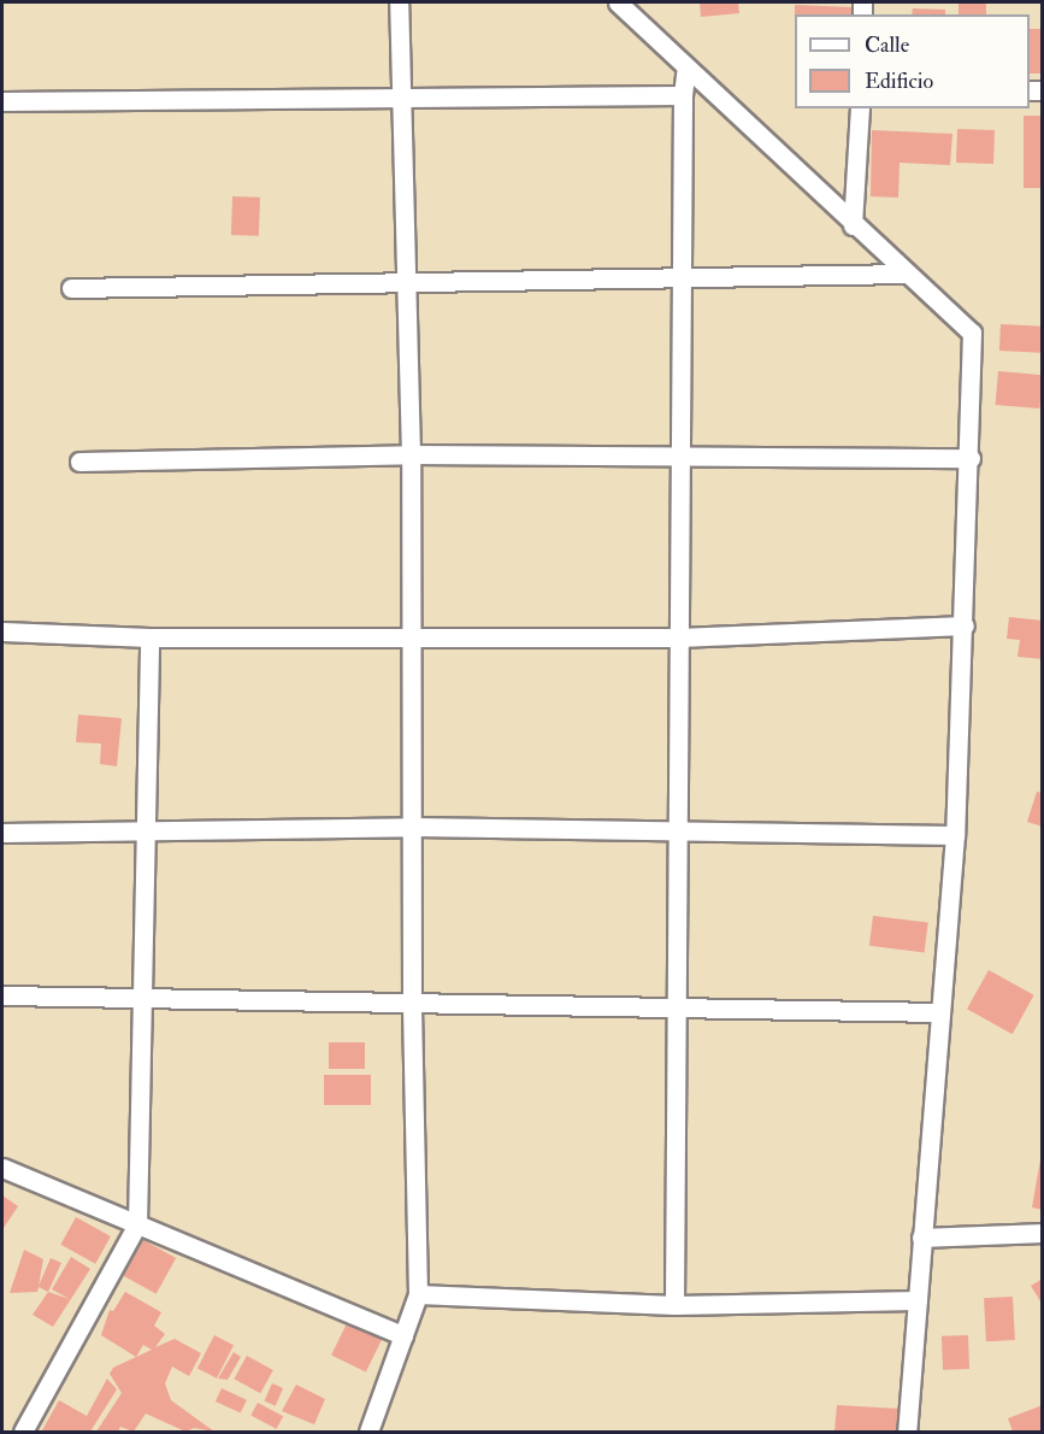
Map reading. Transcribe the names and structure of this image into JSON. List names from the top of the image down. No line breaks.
{"legend":["Calle","Edificio"]}
